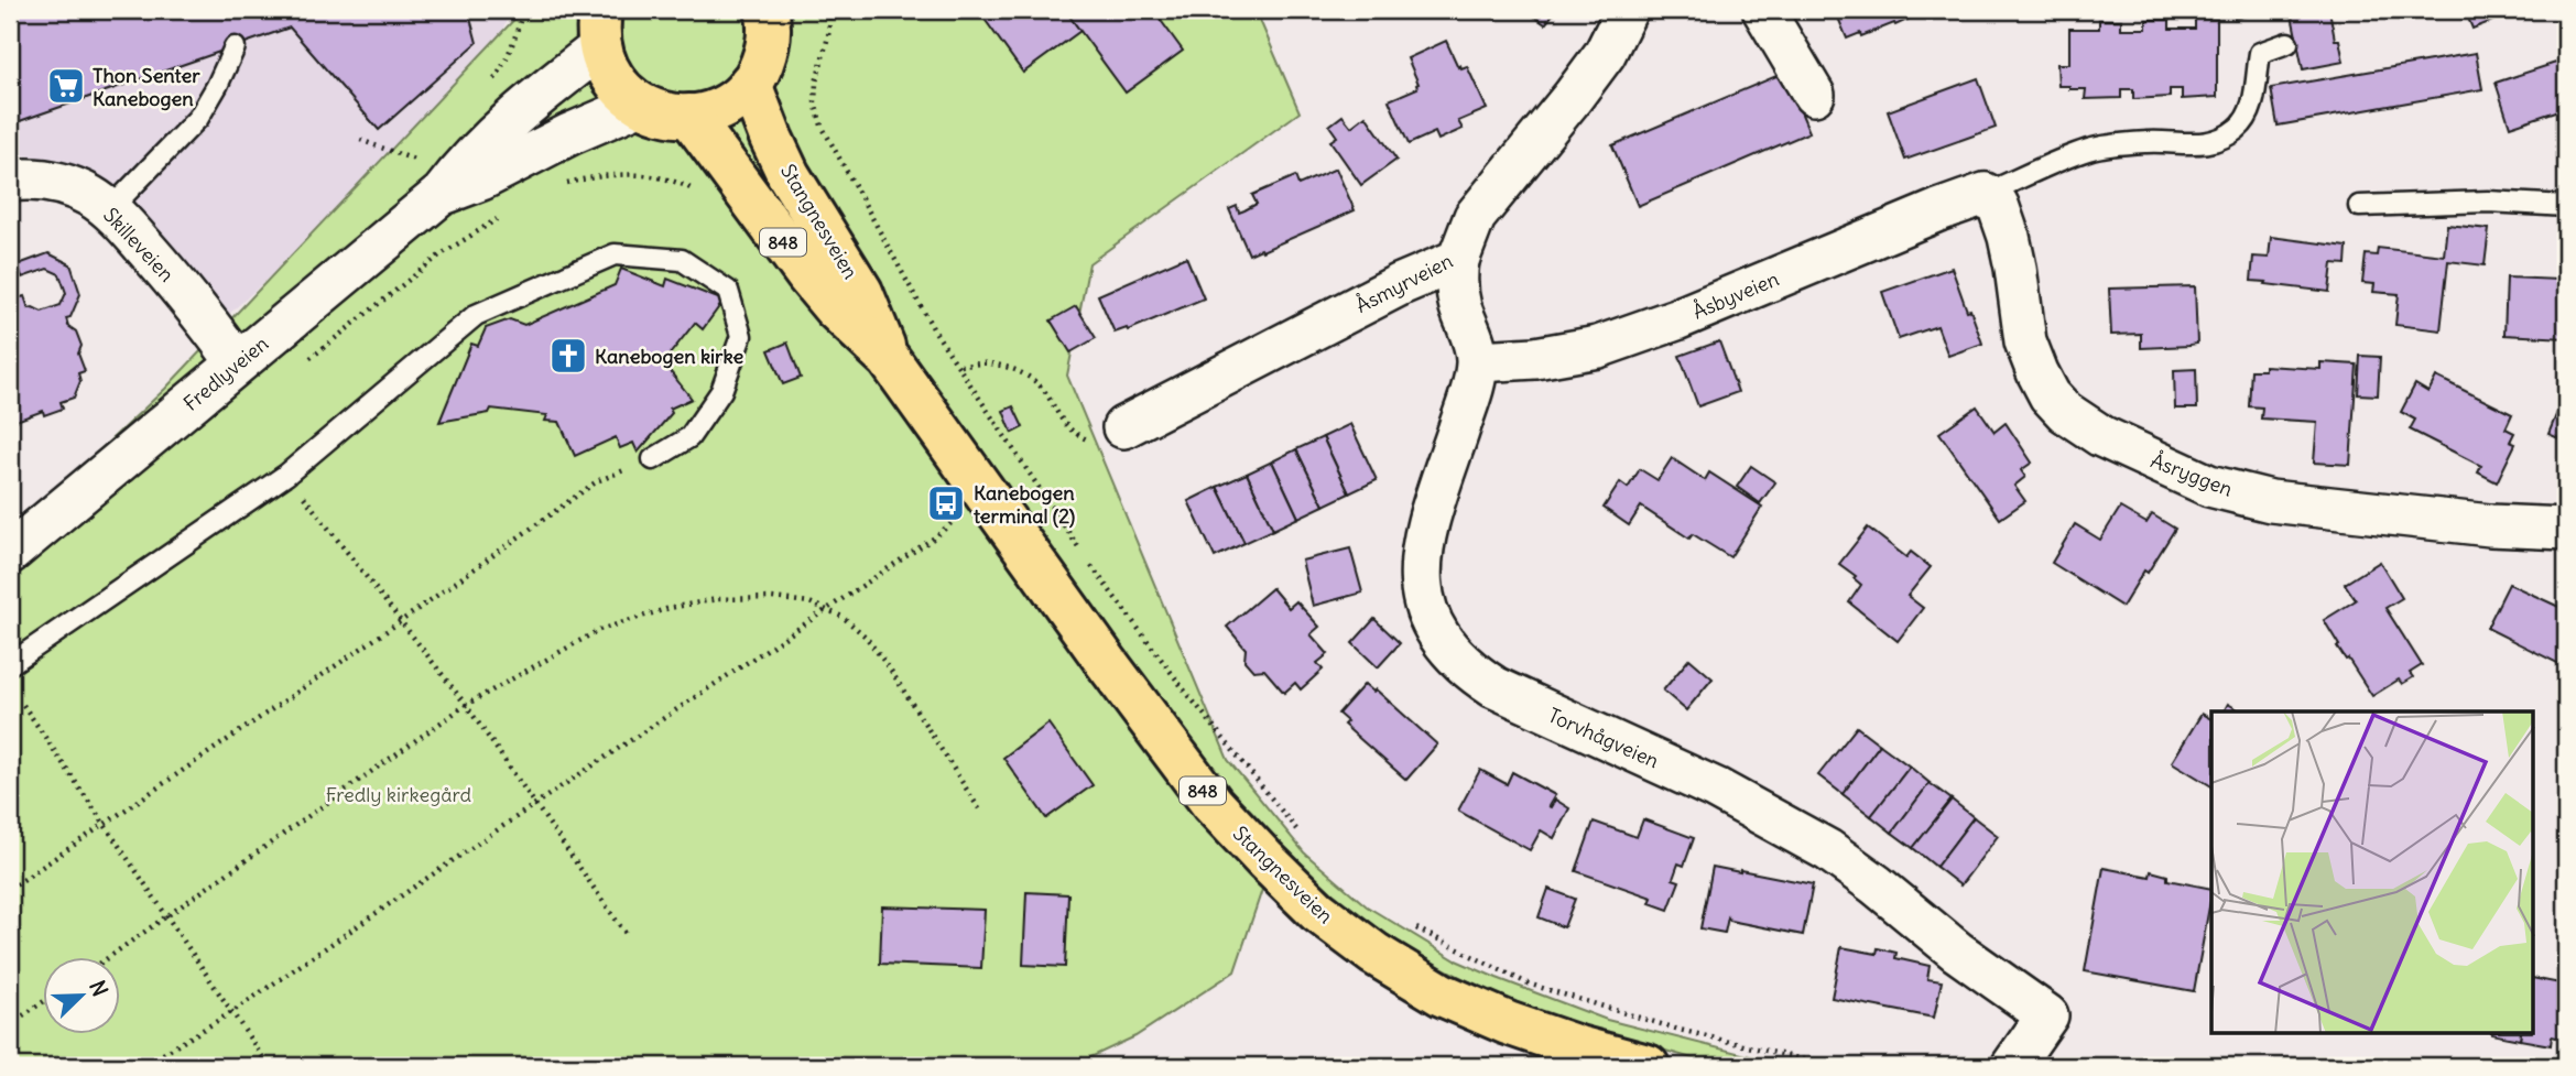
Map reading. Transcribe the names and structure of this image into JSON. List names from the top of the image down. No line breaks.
{"streets":{"main road":["Stangnesveien","848"],"street":["Skilleveien","Åsmyrveien","Åsbyveien","Fredlyveien","Åsryggen","Torvhågveien"]},"crossings":[["Skilleveien","Fredlyveien"],["Åsbyveien","Åsryggen"],["Åsbyveien","Torvhågveien"]],"parks":["Fredly kirkegård"],"places":{"supermarket":["Thon Senter Kanebogen"],"church":["Kanebogen kirke"],"bus stop":["Kanebogen terminal (2)"]},"north":"top right"}
